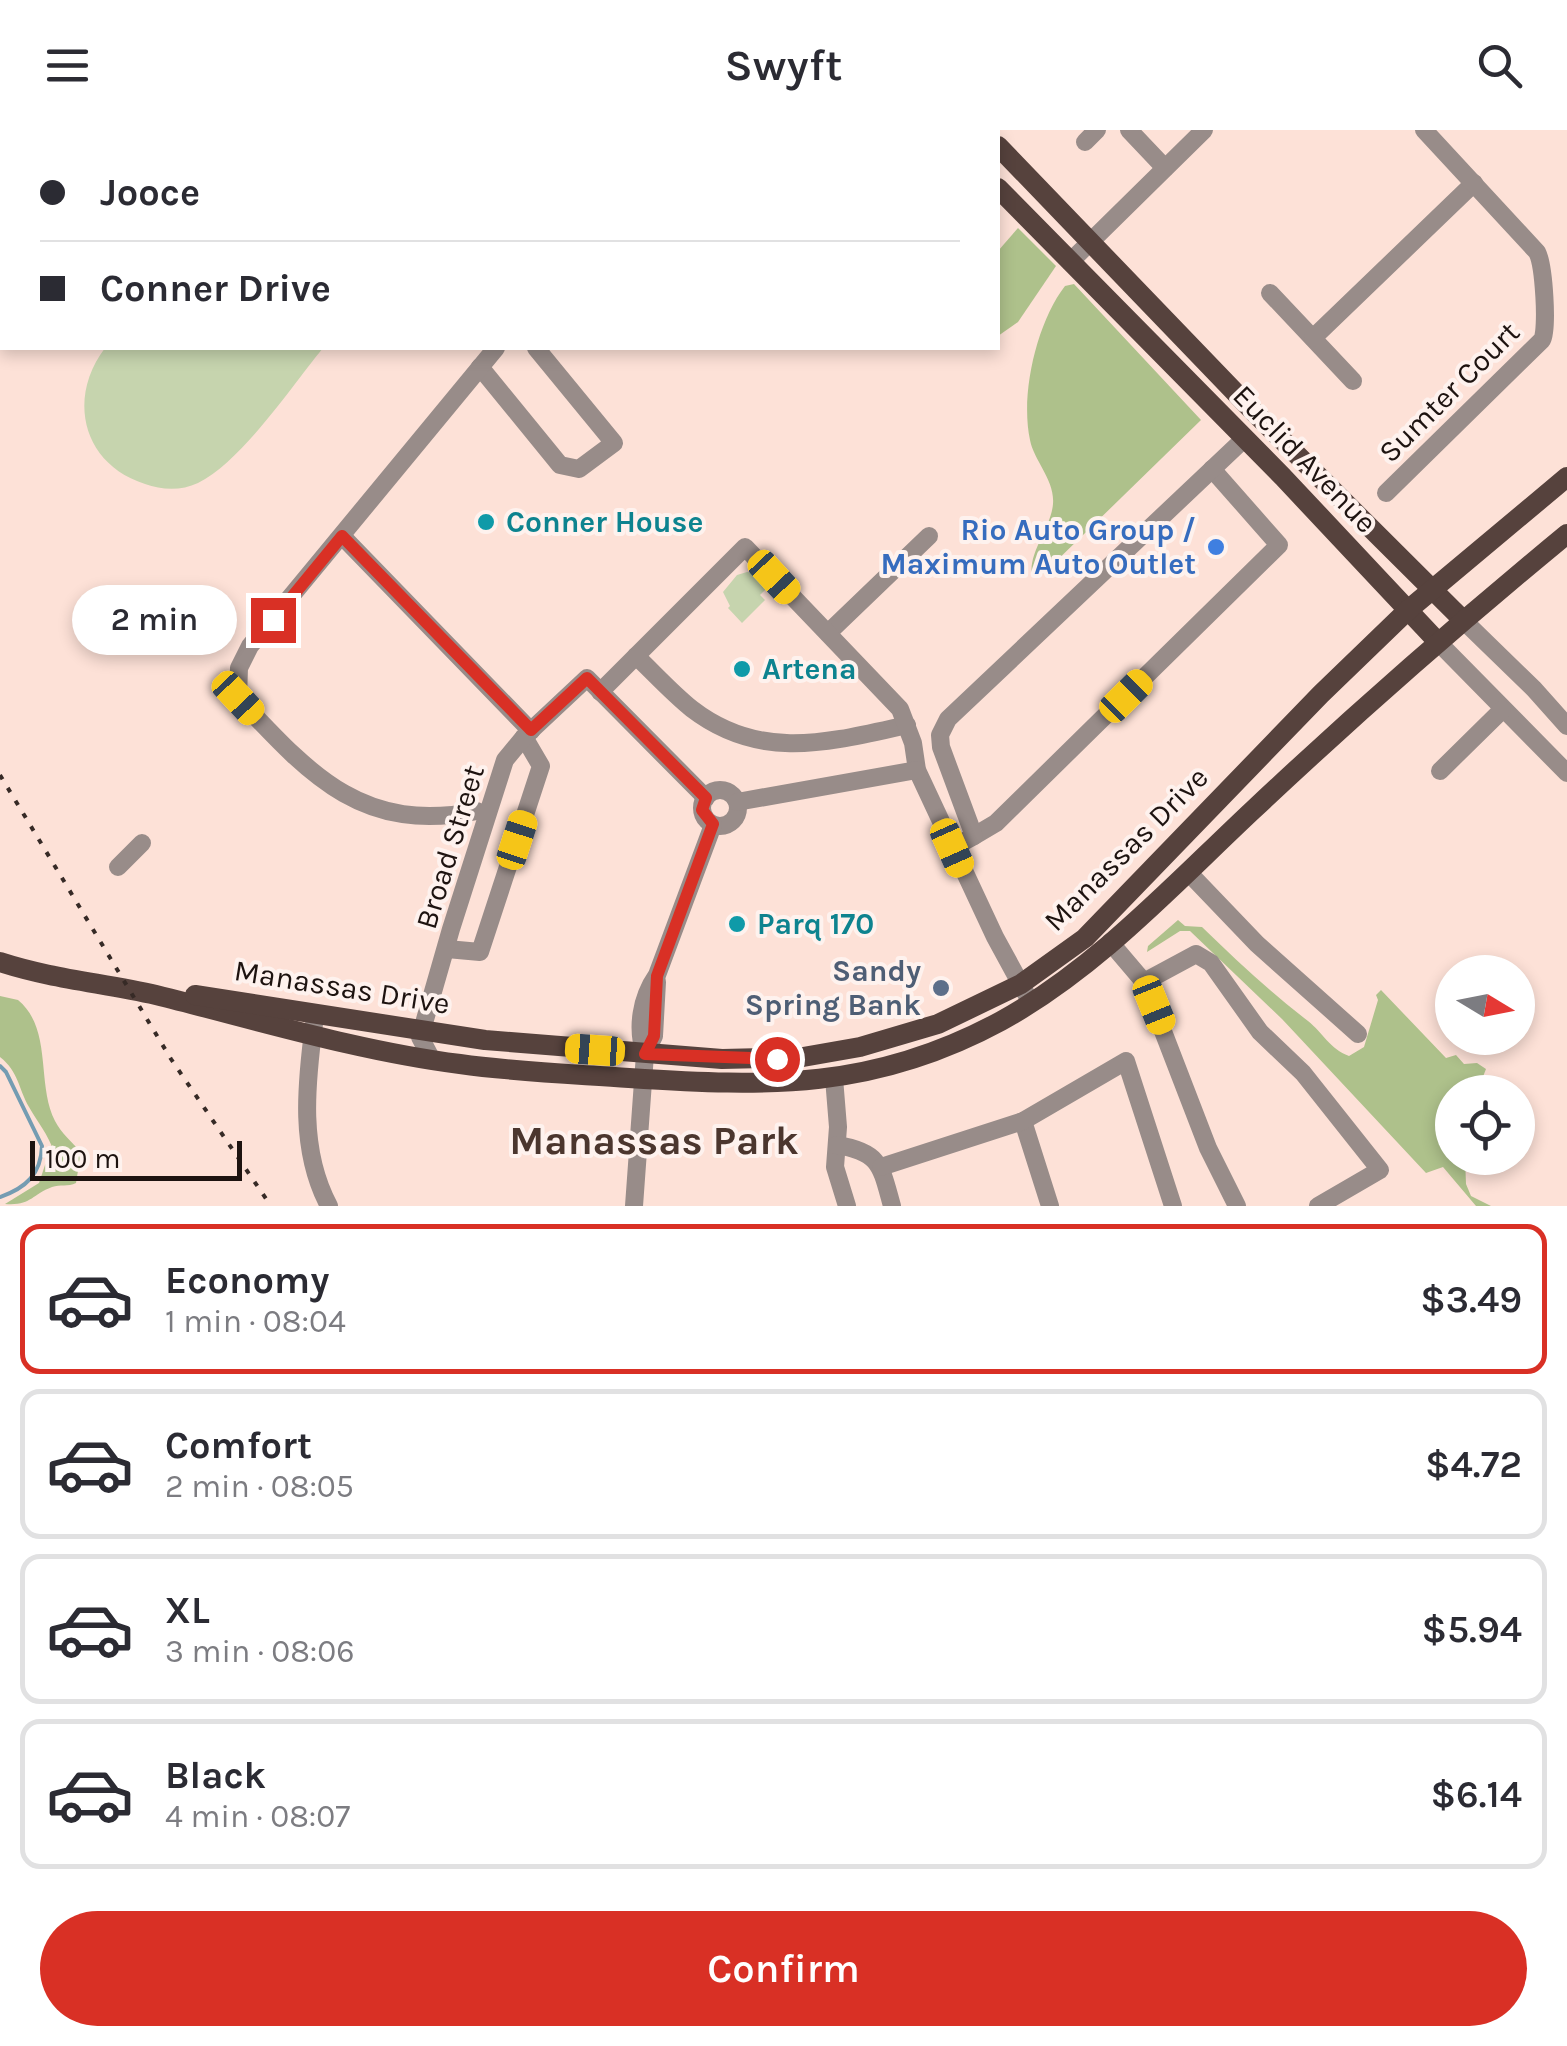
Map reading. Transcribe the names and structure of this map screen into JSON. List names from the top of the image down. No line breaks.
{"streets":{"main road":["Euclid Avenue","Manassas Drive"],"street":["Sumter Court","Broad Street"]},"crossings":[["Euclid Avenue","Manassas Drive"],["Broad Street","Manassas Drive"]],"districts":["Manassas Park"],"places":["Conner House","Rio Auto Group / Maximum Auto Outlet","Artena","Parq 170","Sandy Spring Bank"],"scale_bar":"100 m","north":"right","page":{"header":"Swyft","banner":["Jooce","Conner Drive"],"bubble":"2 min","scale":"100 m","list":[{"name":"Economy","note":"1 min · 08:04","value":"$3.49"},{"name":"Comfort","note":"2 min · 08:05","value":"$4.72"},{"name":"XL","note":"3 min · 08:06","value":"$5.94"},{"name":"Black","note":"4 min · 08:07","value":"$6.14"}],"buttons":"Confirm"}}
